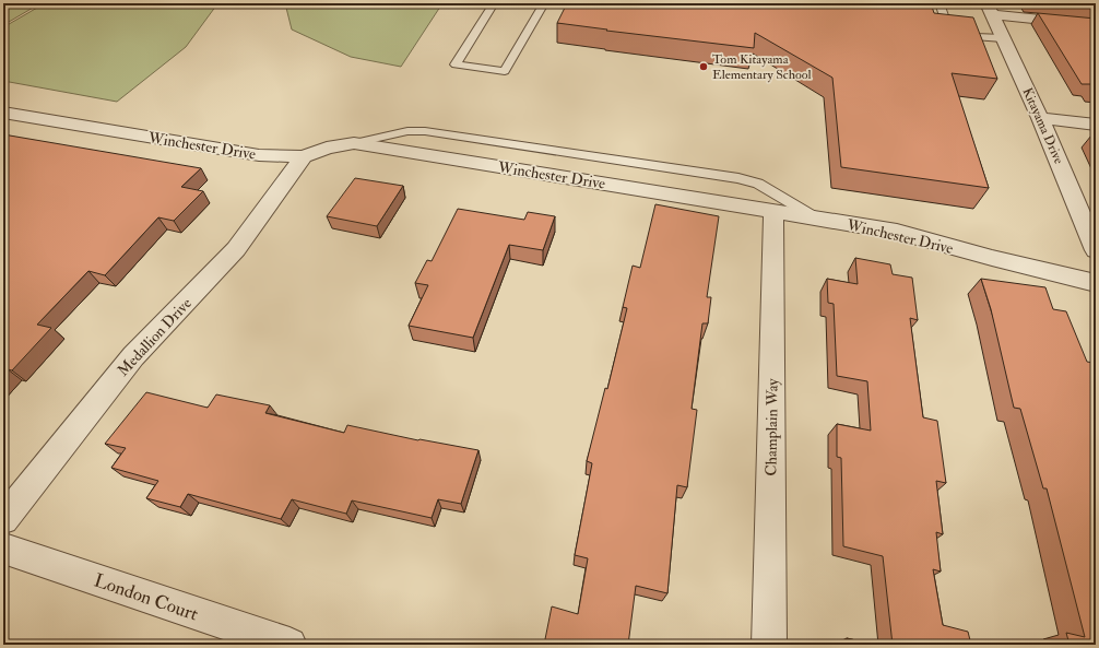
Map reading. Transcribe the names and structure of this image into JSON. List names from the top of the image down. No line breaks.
{"streets":{"street":["Kitayama Drive","Winchester Drive","Medallion Drive","Champlain Way","London Court"]},"crossings":[["Winchester Drive","Medallion Drive"],["Winchester Drive","Champlain Way"]],"places":["Tom Kitayama Elementary School"]}
